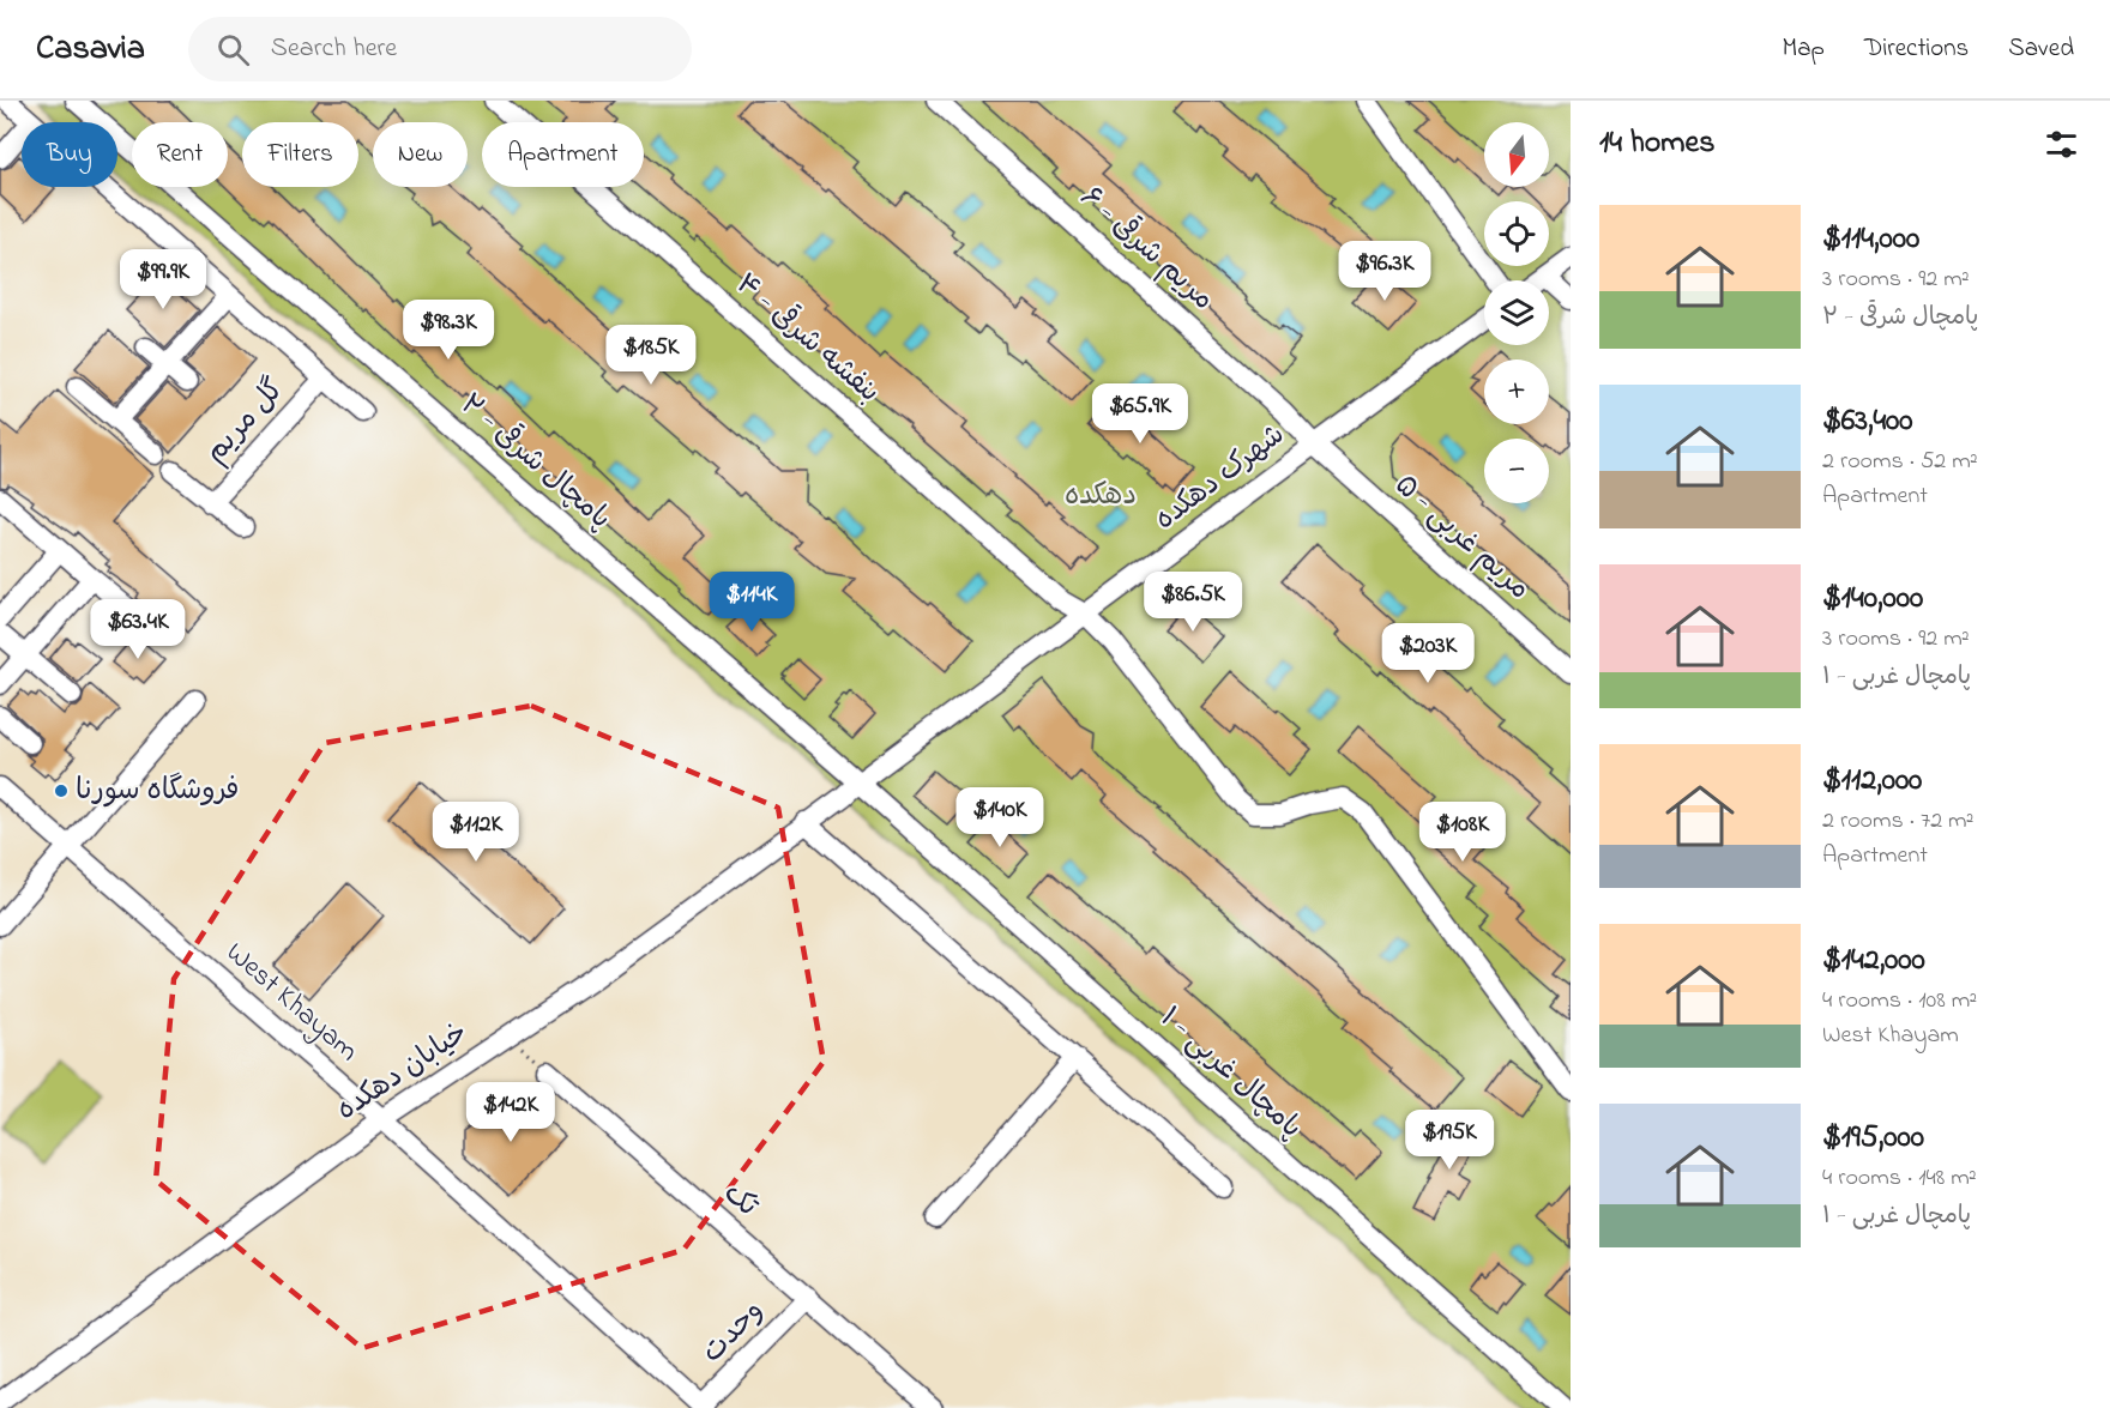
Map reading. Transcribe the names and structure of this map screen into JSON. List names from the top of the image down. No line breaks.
{"streets":{"street":["مریم شرقی - ۶","بنفشه شرقی - ۴","گل مریم","پامچال شرقی - ۲","شهرک دهکده","مریم غربی - ۵","West Khayam","خیابان دهکده","پامچال غربی - ۱","تک","وحدت"]},"crossings":[["مریم شرقی - ۶","شهرک دهکده"],["مریم شرقی - ۶","مریم غربی - ۵"],["بنفشه شرقی - ۴","شهرک دهکده"],["پامچال شرقی - ۲","شهرک دهکده"],["پامچال شرقی - ۲","پامچال غربی - ۱"],["شهرک دهکده","مریم غربی - ۵"],["شهرک دهکده","خیابان دهکده"],["شهرک دهکده","پامچال غربی - ۱"],["West Khayam","خیابان دهکده"],["West Khayam","وحدت"],["تک","وحدت"]],"parks":["دهکده"],"places":["فروشگاه سورنا"],"north":"bottom","page":{"header":"Casavia","search":"Search here","nav":["Map","Directions","Saved"],"heading":"14 homes","map_buttons":["+","−"],"chip":["Buy","Rent","Filters","New","Apartment"],"list":[{"name":"$114,000","note":"3 rooms · 92 m² · پامچال شرقی - ۲"},{"name":"$63,400","note":"2 rooms · 52 m² · Apartment"},{"name":"$140,000","note":"3 rooms · 92 m² · پامچال غربی - ۱"},{"name":"$112,000","note":"2 rooms · 72 m² · Apartment"},{"name":"$142,000","note":"4 rooms · 108 m² · West Khayam"},{"name":"$195,000","note":"4 rooms · 148 m² · پامچال غربی - ۱"}],"price":["$96.3K","$99.9K","$98.3K","$185K","$65.9K","$114K","$86.5K","$63.4K","$203K","$140K","$112K","$108K","$142K","$195K"]}}
